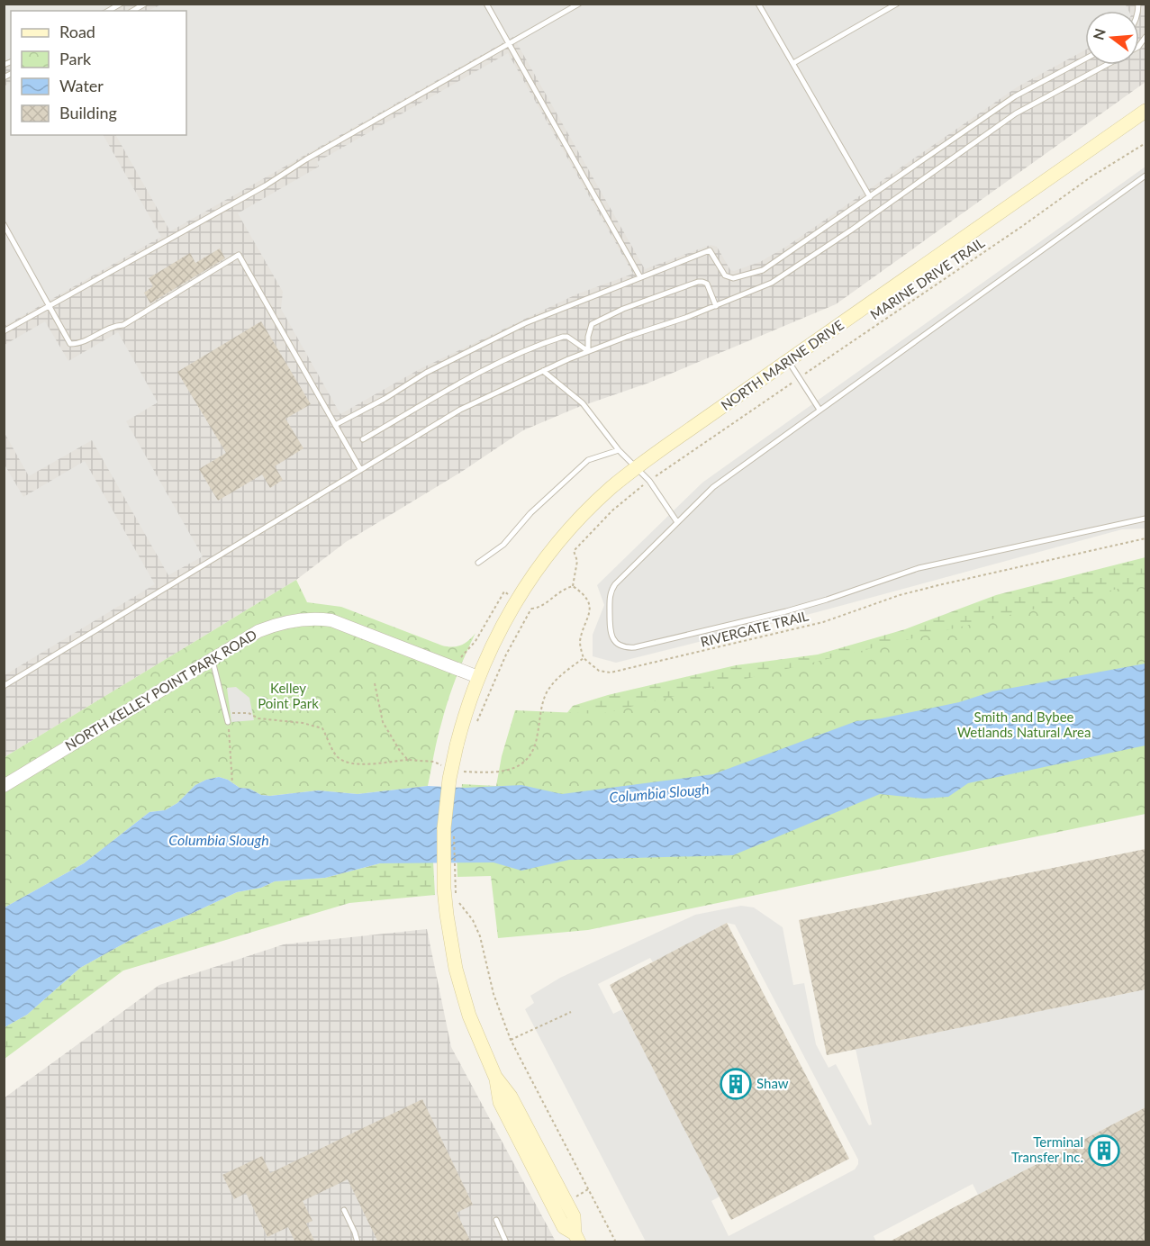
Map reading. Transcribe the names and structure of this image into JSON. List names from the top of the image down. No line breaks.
{"streets":{"main road":["NORTH MARINE DRIVE"],"street":["NORTH KELLEY POINT PARK ROAD"],"path":["MARINE DRIVE TRAIL","RIVERGATE TRAIL"]},"crossings":[["NORTH MARINE DRIVE","NORTH KELLEY POINT PARK ROAD"]],"water":["Columbia Slough"],"parks":["Kelley Point Park","Smith and Bybee Wetlands Natural Area"],"places":{"building":["Shaw","Terminal Transfer Inc."]},"legend":["Road","Park","Water","Building"],"north":"left"}
